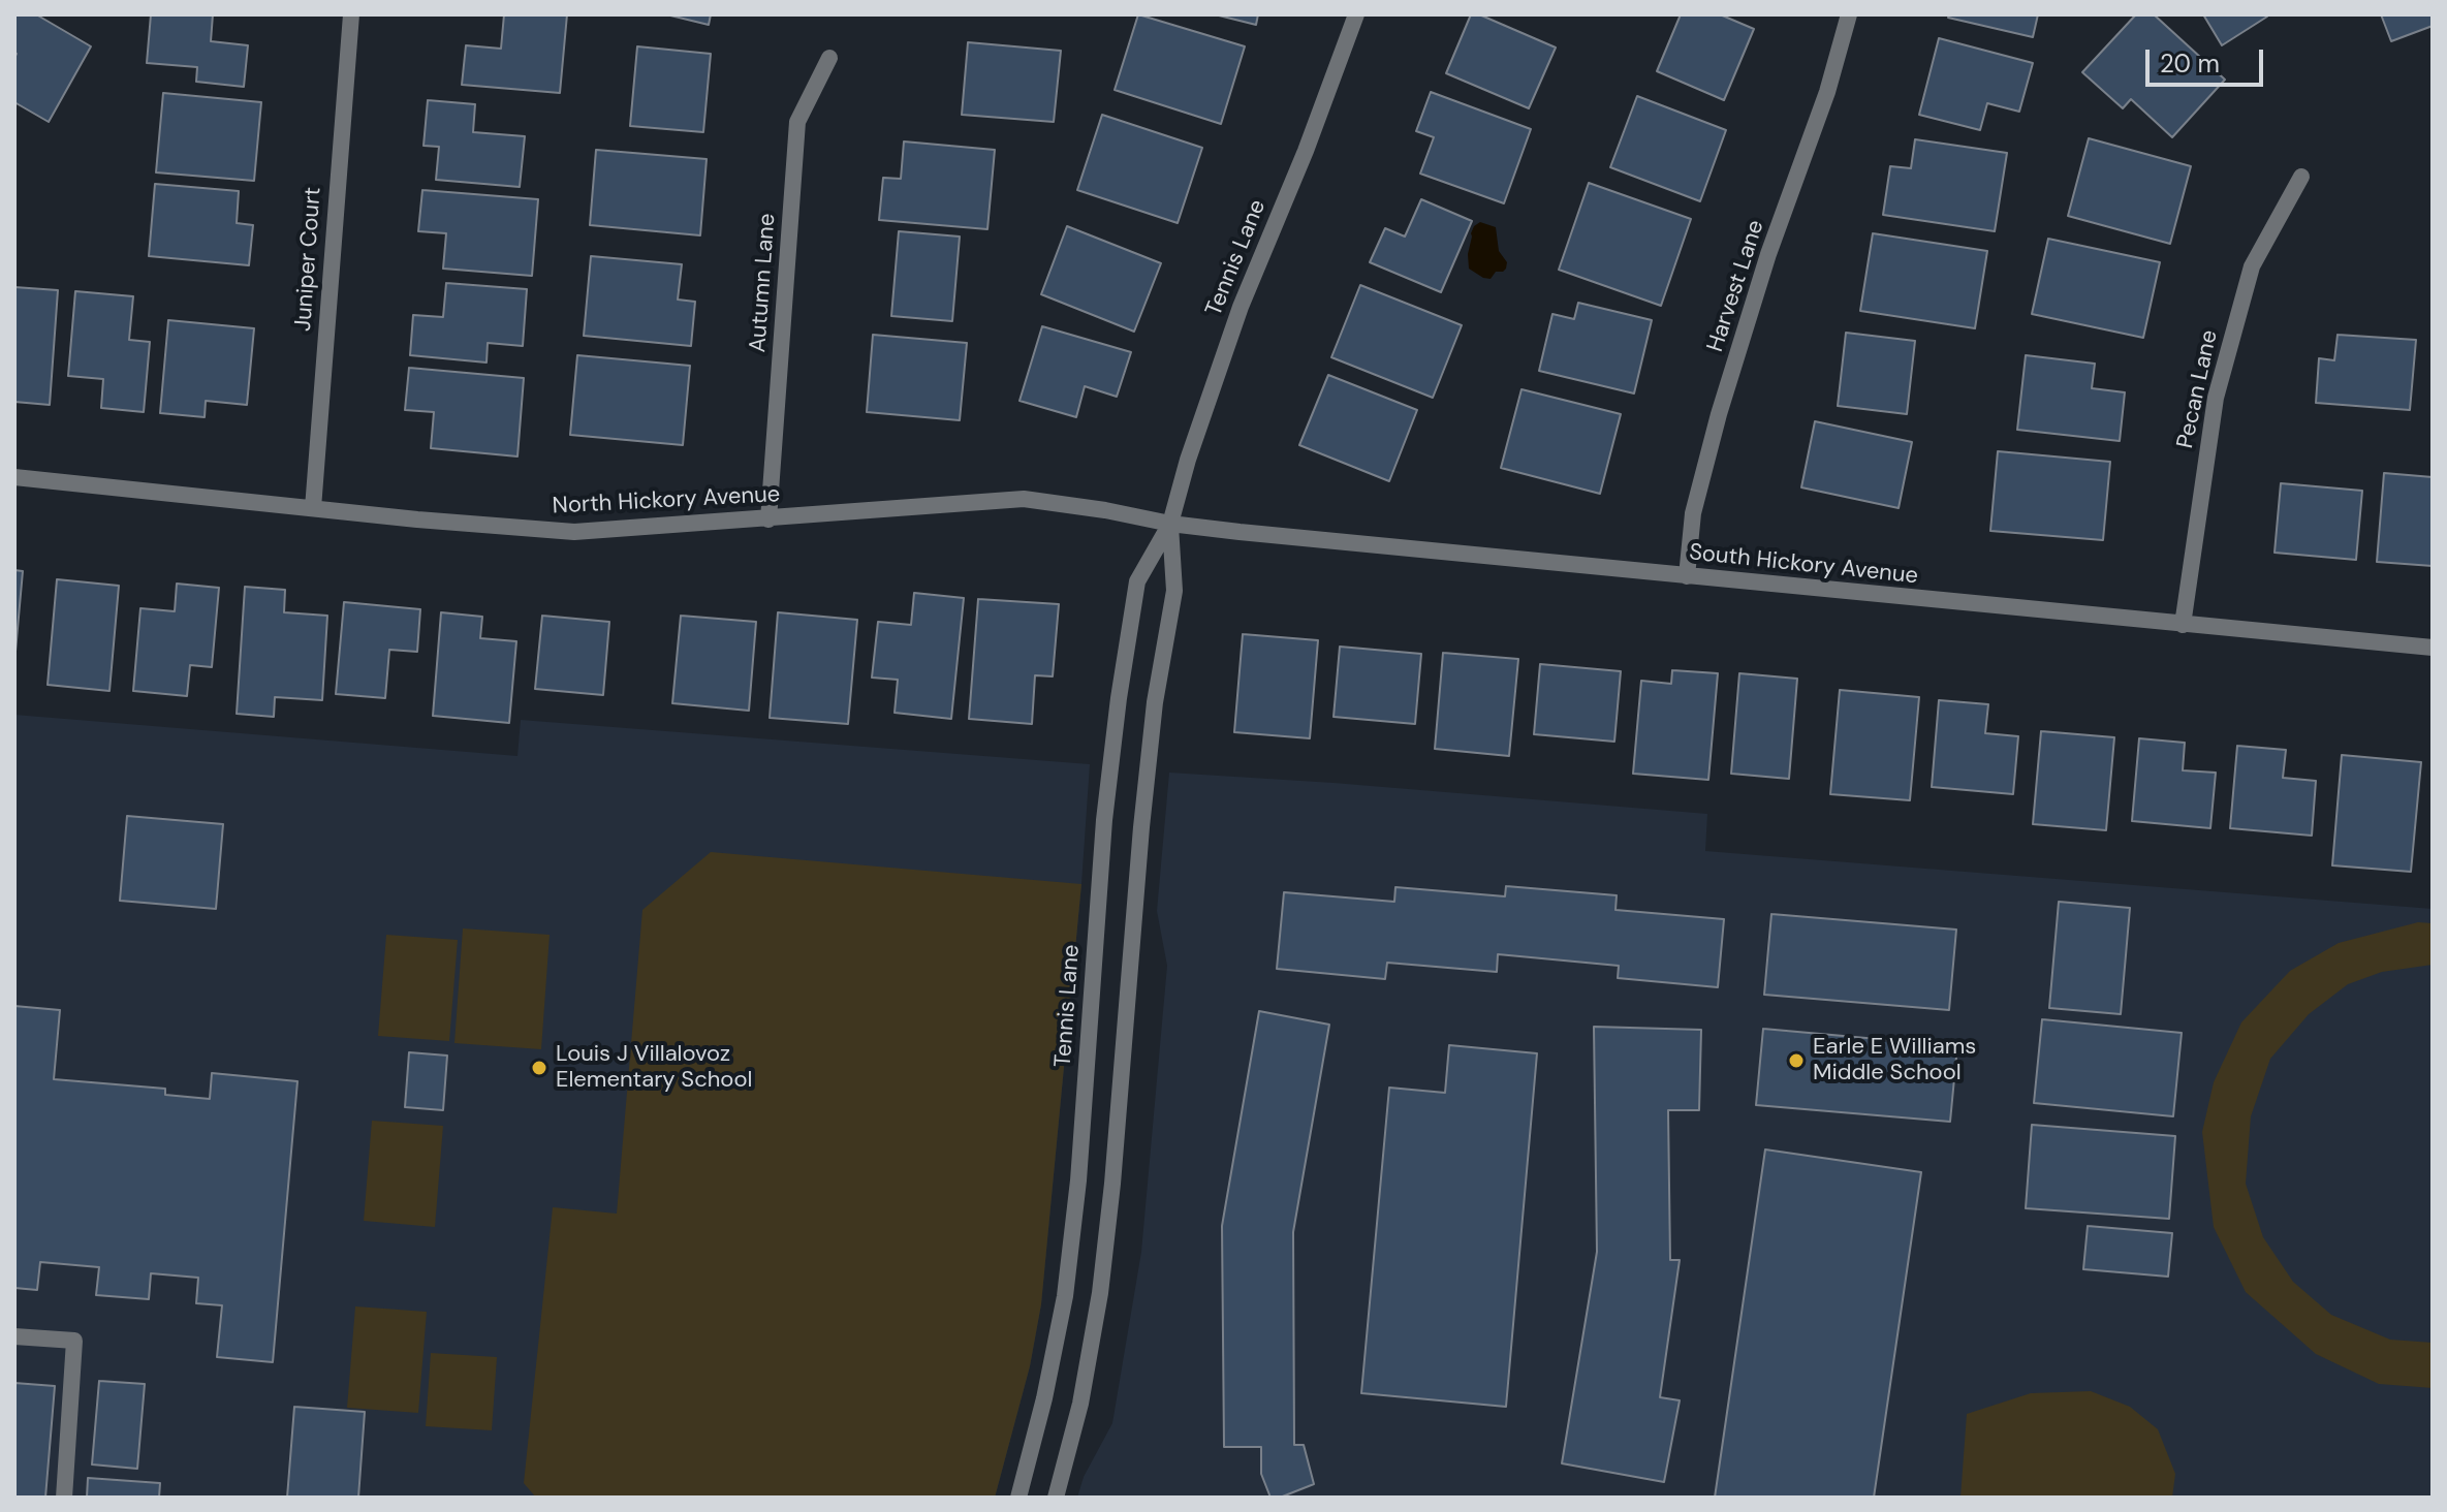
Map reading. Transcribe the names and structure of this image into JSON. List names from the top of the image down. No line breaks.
{"streets":{"street":["Tennis Lane","Juniper Court","Autumn Lane","Harvest Lane","Pecan Lane","North Hickory Avenue","South Hickory Avenue"]},"crossings":[["Tennis Lane","North Hickory Avenue"],["Tennis Lane","South Hickory Avenue"],["Juniper Court","North Hickory Avenue"],["Autumn Lane","North Hickory Avenue"],["Harvest Lane","South Hickory Avenue"],["Pecan Lane","South Hickory Avenue"],["North Hickory Avenue","South Hickory Avenue"]],"places":["Earle E Williams Middle School","Louis J Villalovoz Elementary School"],"scale_bar":"20 m"}
